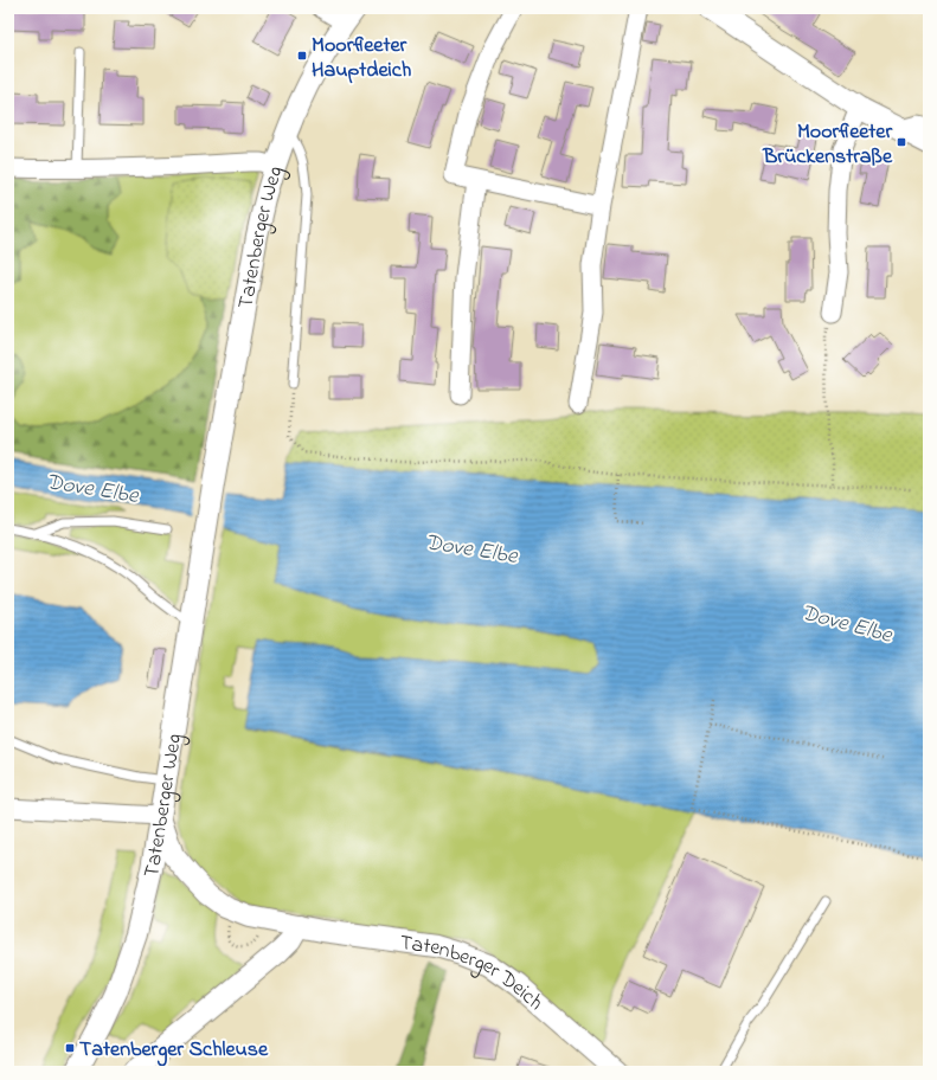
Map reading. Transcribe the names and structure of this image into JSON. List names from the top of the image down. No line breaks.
{"streets":{"street":["Tatenberger Weg","Tatenberger Deich"]},"crossings":[["Tatenberger Weg","Tatenberger Deich"]],"water":["Dove Elbe"],"places":{"transit":["Moorfleeter Hauptdeich","Moorfleeter Brückenstraße","Tatenberger Schleuse"]}}
